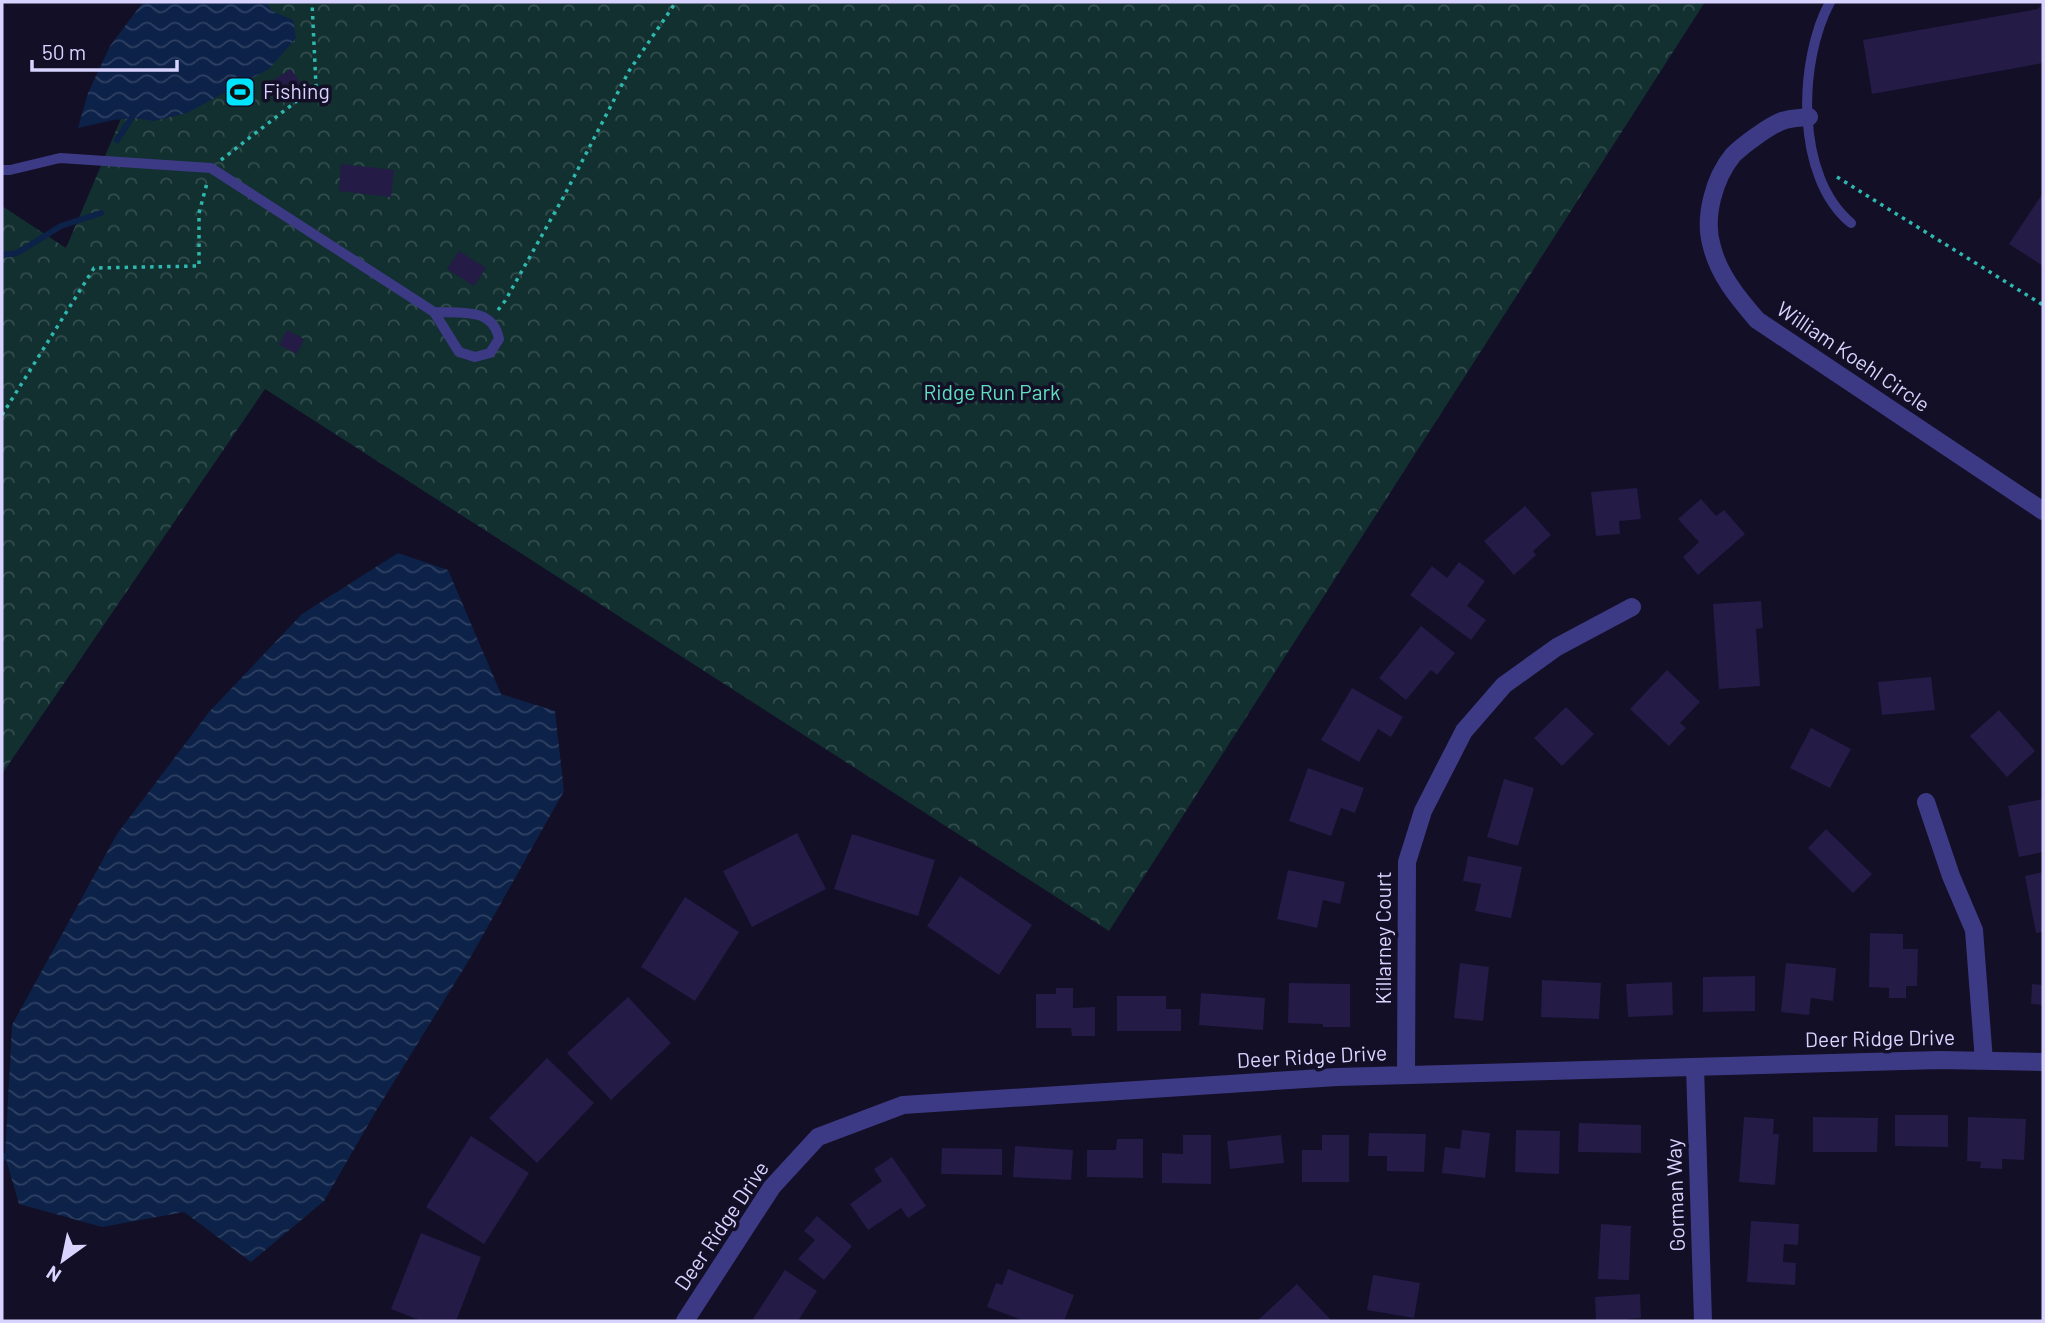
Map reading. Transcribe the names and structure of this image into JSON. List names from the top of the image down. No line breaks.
{"streets":{"street":["William Koehl Circle","Killarney Court","Deer Ridge Drive","Gorman Way"]},"crossings":[["Killarney Court","Deer Ridge Drive"],["Deer Ridge Drive","Gorman Way"]],"parks":["Ridge Run Park"],"places":{"sports":["Fishing"]},"scale_bar":"50 m","north":"bottom left"}
